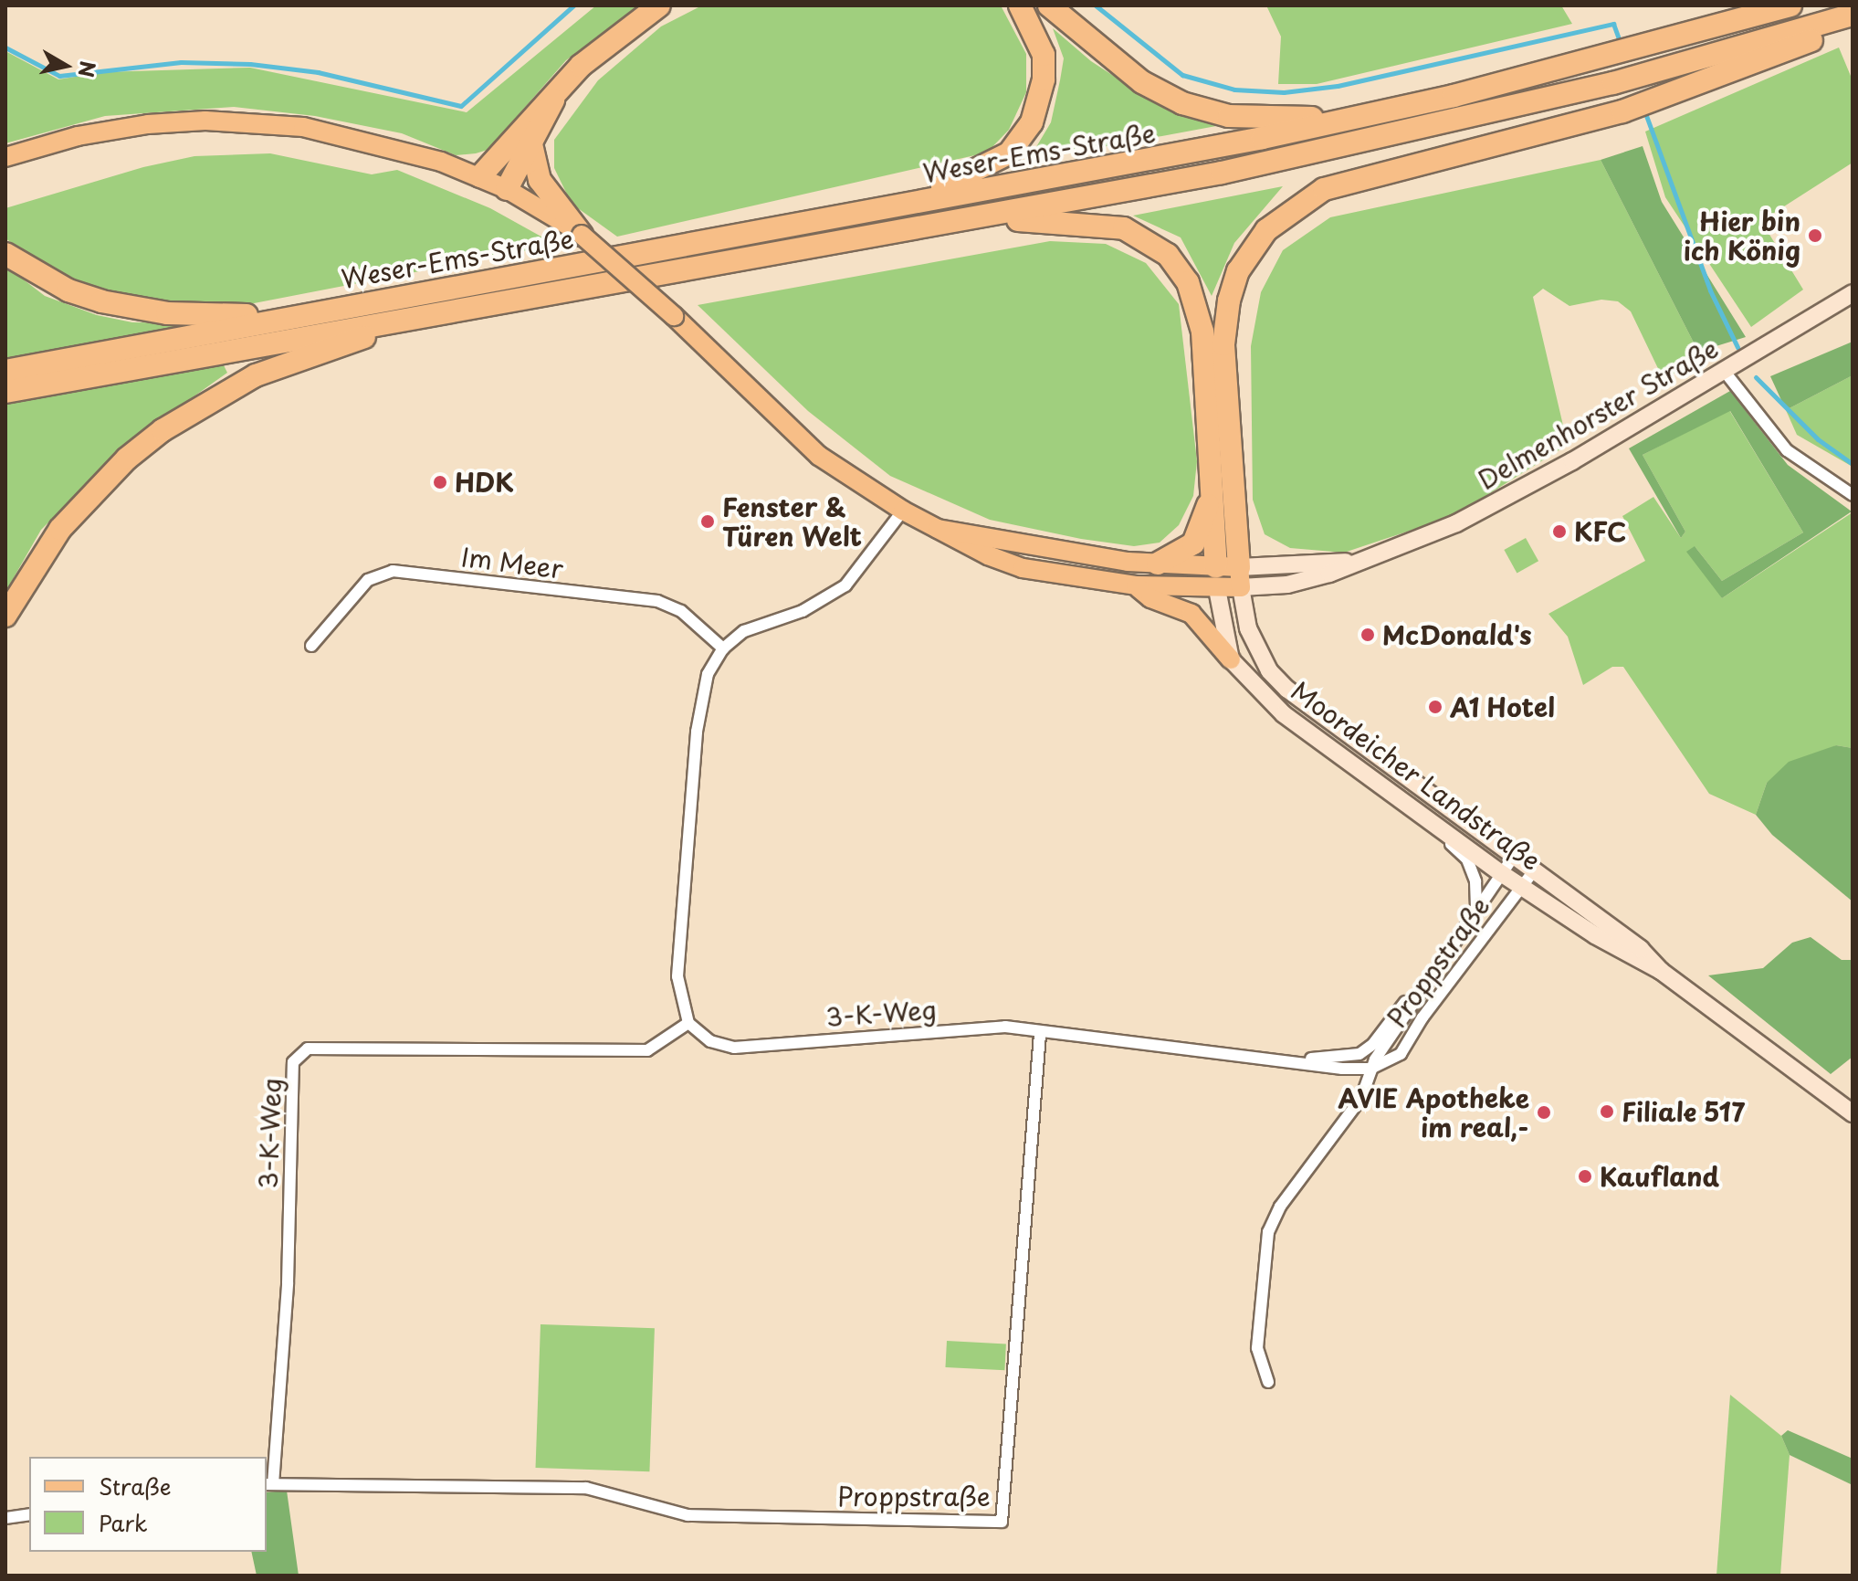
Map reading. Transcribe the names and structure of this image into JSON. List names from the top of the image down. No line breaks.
{"streets":{"highway":["Weser-Ems-Straße"],"main road":["Delmenhorster Straße","Moordeicher Landstraße"],"street":["Im Meer","Proppstraße","3-K-Weg"]},"crossings":[["Delmenhorster Straße","Moordeicher Landstraße"],["Moordeicher Landstraße","Proppstraße"],["Proppstraße","3-K-Weg"]],"places":["Hier bin ich König","HDK","Fenster & Türen Welt","KFC","McDonald's","A1 Hotel","Filiale 517","AVIE Apotheke im real,-","Kaufland"],"legend":["Straße","Park"],"north":"right"}
